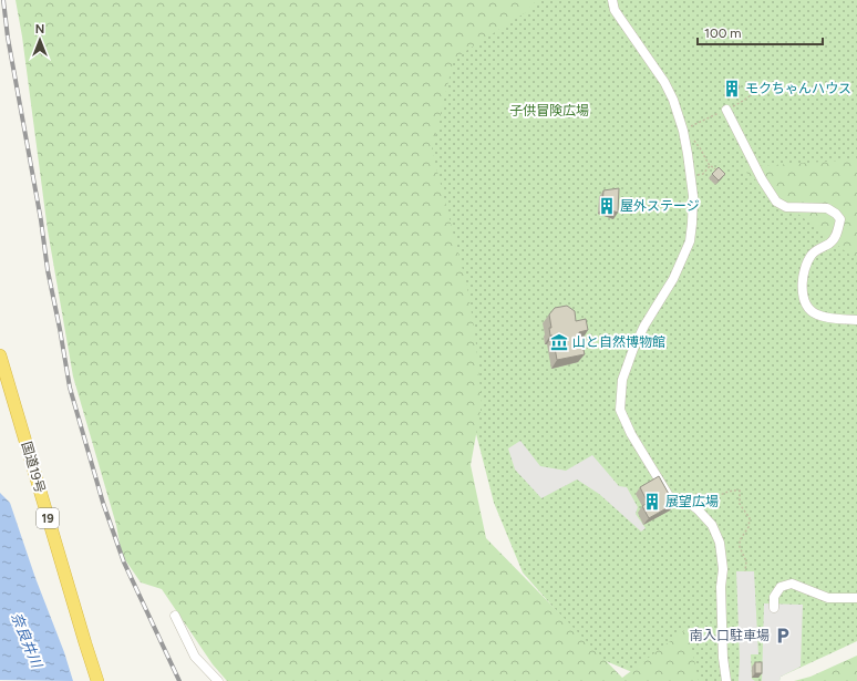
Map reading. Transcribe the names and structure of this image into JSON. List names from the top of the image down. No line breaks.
{"streets":{"highway":["国道19号","19"]},"water":["奈良井川"],"parks":["子供冒険広場"],"places":{"building":["モクちゃんハウス","屋外ステージ","展望広場"],"museum":["山と自然博物館"],"parking":["南入口駐車場"]},"scale_bar":"100 m","north":"top"}
